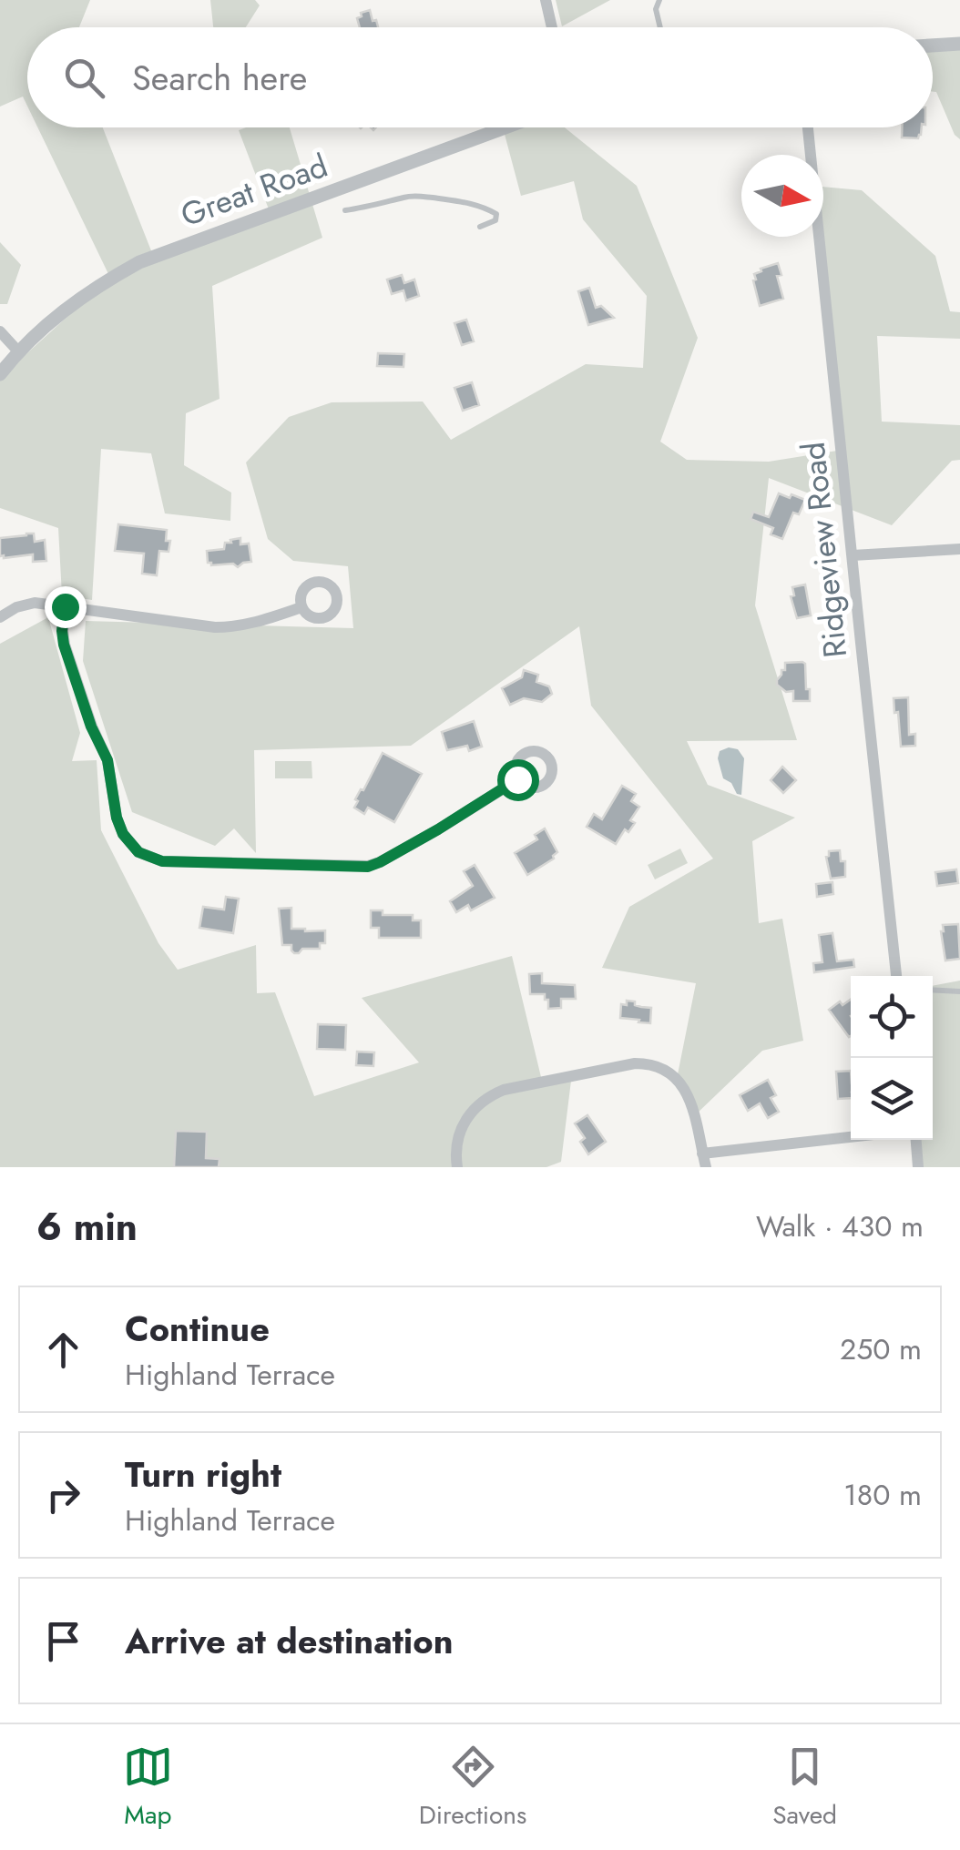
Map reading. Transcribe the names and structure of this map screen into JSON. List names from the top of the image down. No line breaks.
{"streets":{"street":["Great Road","Ridgeview Road"]},"north":"right","page":{"search":"Search here","heading":["6 min","Walk · 430 m"],"list":[["Continue","Highland Terrace","250 m"],["Turn right","Highland Terrace","180 m"],"Arrive at destination"],"nav":["Map","Directions","Saved"]}}
